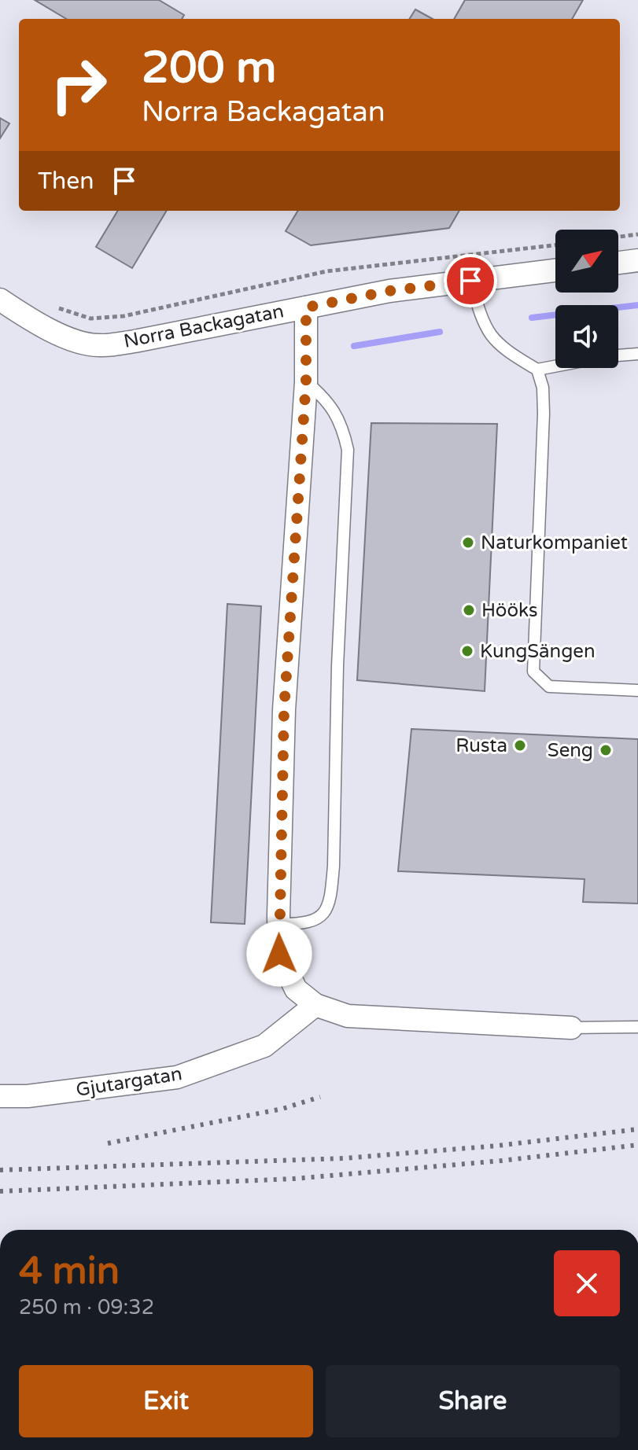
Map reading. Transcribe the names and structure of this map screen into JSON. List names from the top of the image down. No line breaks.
{"streets":{"street":["Norra Backagatan","Gjutargatan"]},"places":["Naturkompaniet","Hööks","KungSängen","Rusta","Seng"],"north":"top right","page":{"turn":["200 m","Norra Backagatan"],"then":"Then","heading":["4 min","250 m · 09:32"],"buttons":["Exit","Share"]}}
